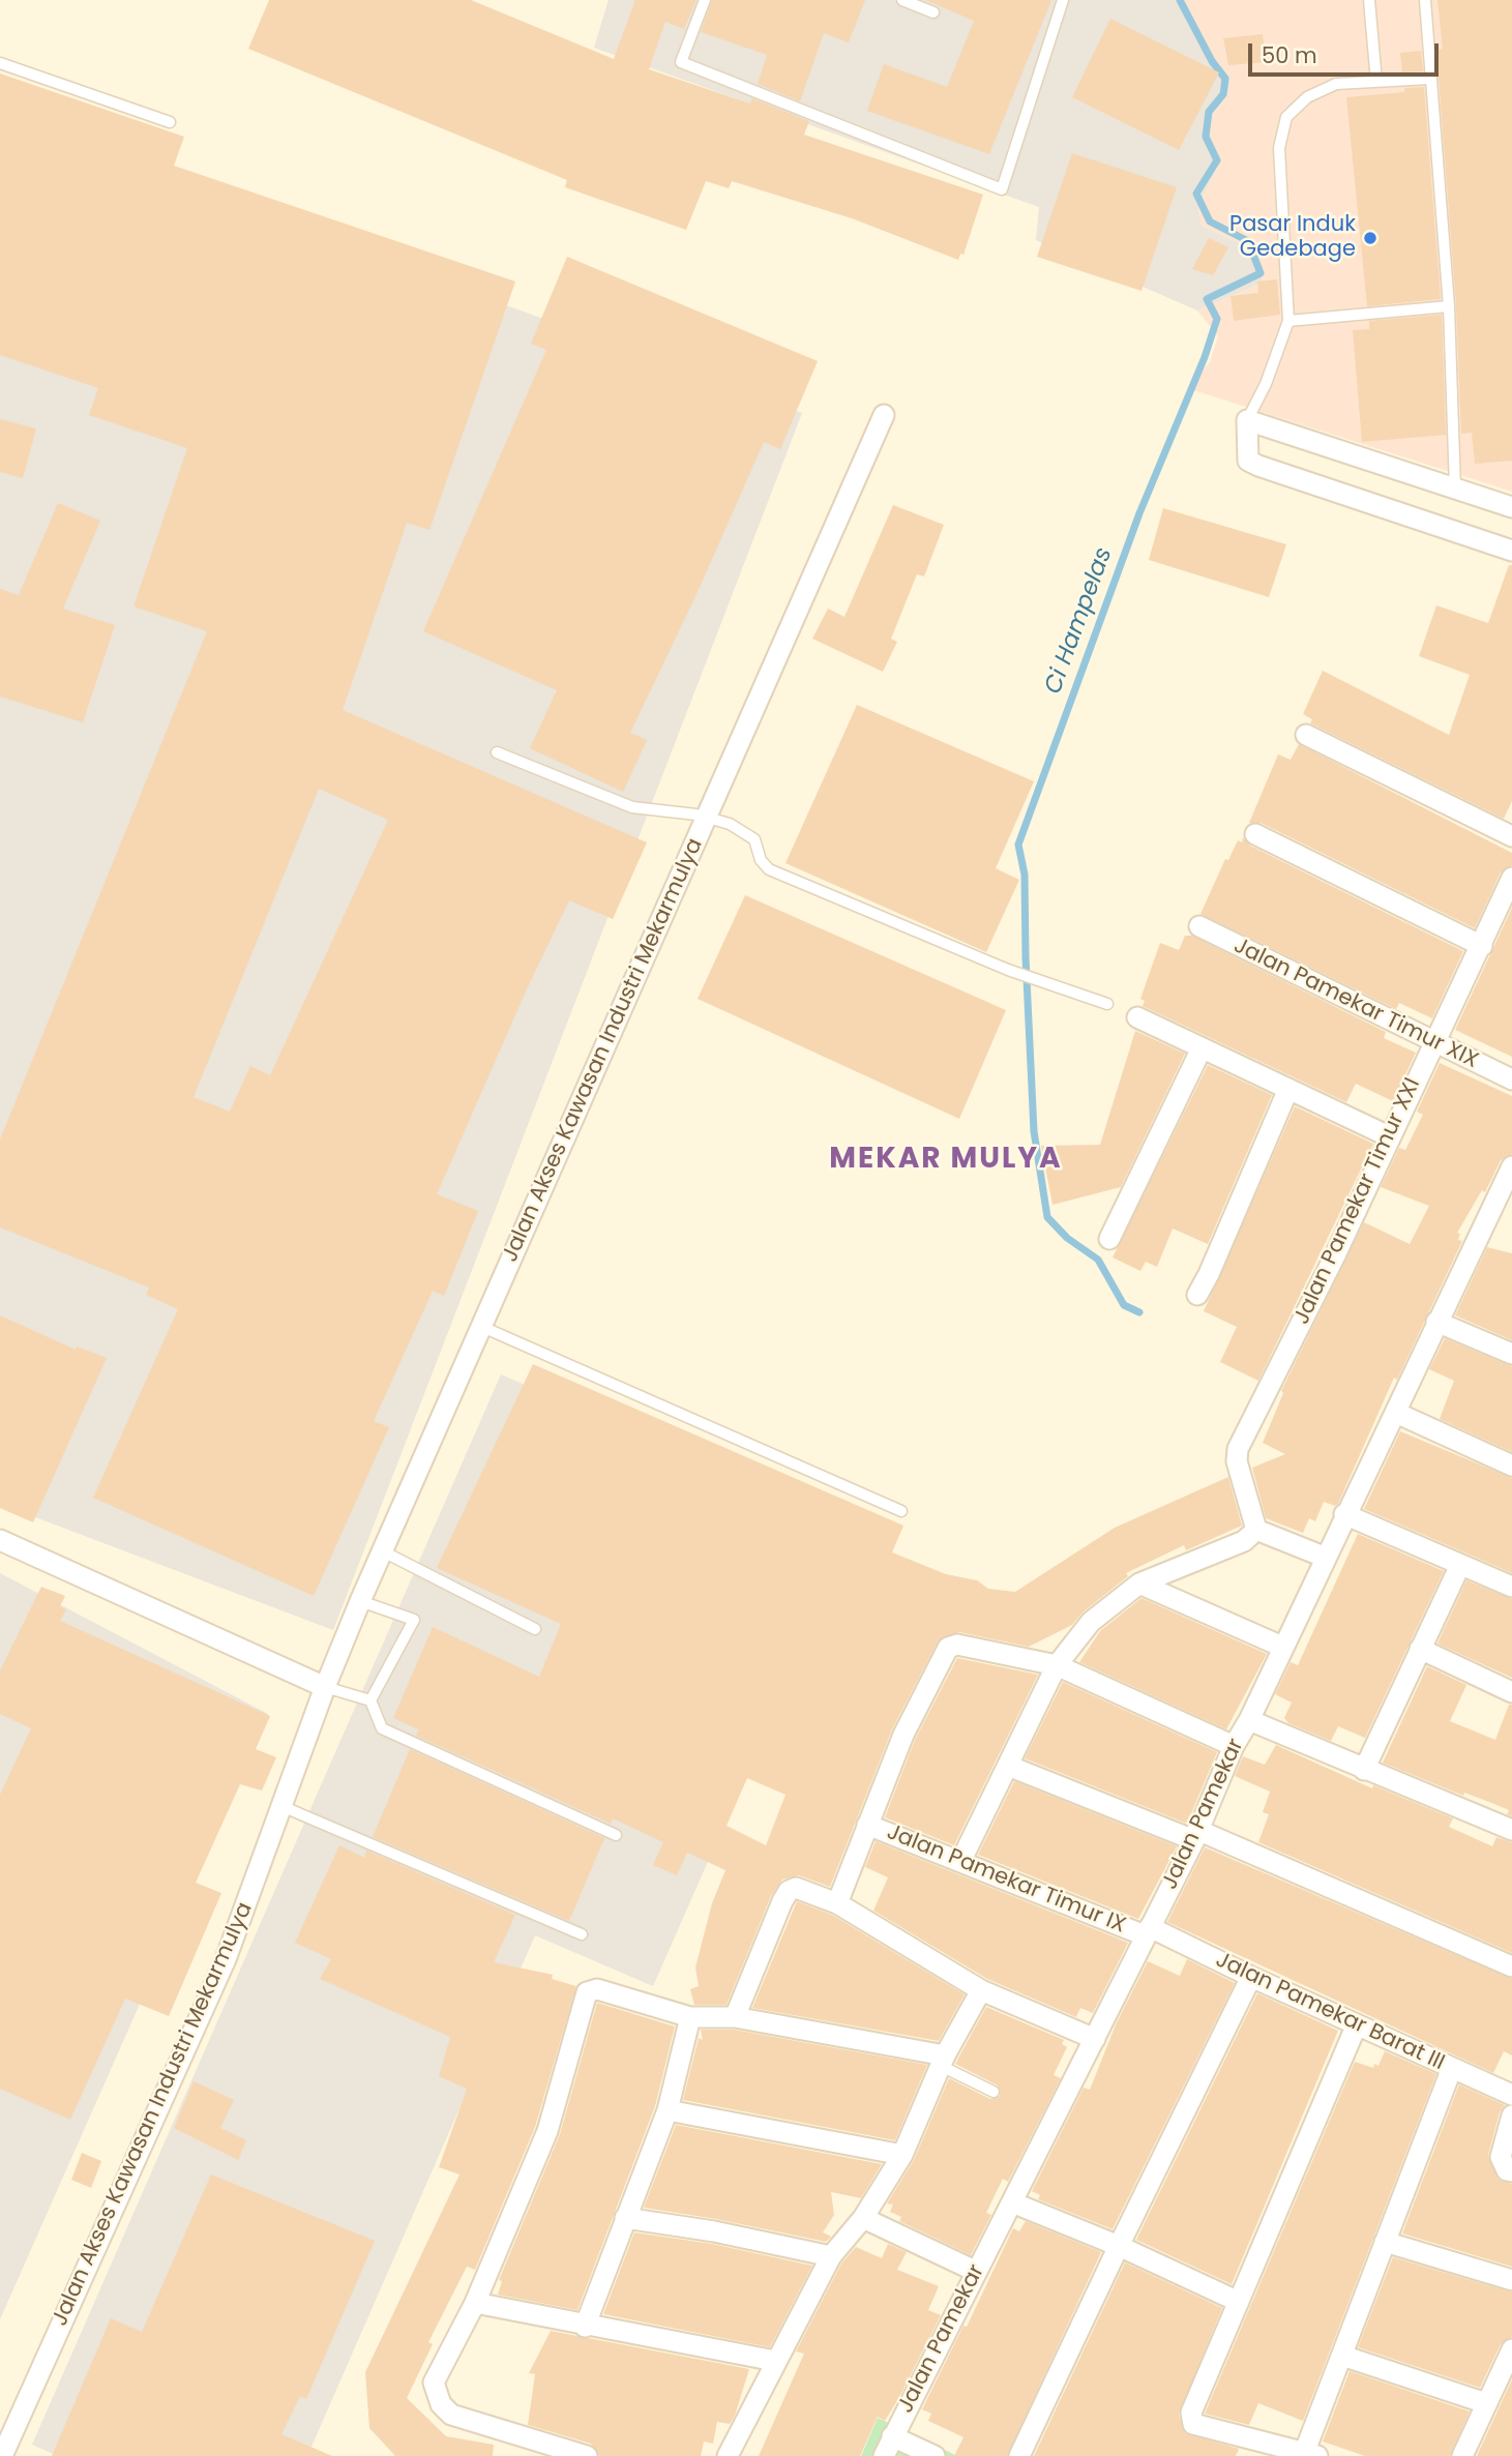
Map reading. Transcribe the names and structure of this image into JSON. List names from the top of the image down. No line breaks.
{"streets":{"street":["Jalan Pamekar Timur XIX","Jalan Akses Kawasan Industri Mekarmulya","Jalan Pamekar Timur XXI","Jalan Pamekar","Jalan Pamekar Timur IX","Jalan Pamekar Barat III"]},"crossings":[["Jalan Pamekar Timur XIX","Jalan Pamekar Timur XXI"],["Jalan Pamekar","Jalan Pamekar Timur IX"],["Jalan Pamekar","Jalan Pamekar Barat III"],["Jalan Pamekar Timur IX","Jalan Pamekar Barat III"]],"districts":["MEKAR MULYA"],"water":["Ci Hampelas"],"places":["Pasar Induk Gedebage"],"scale_bar":"50 m"}
